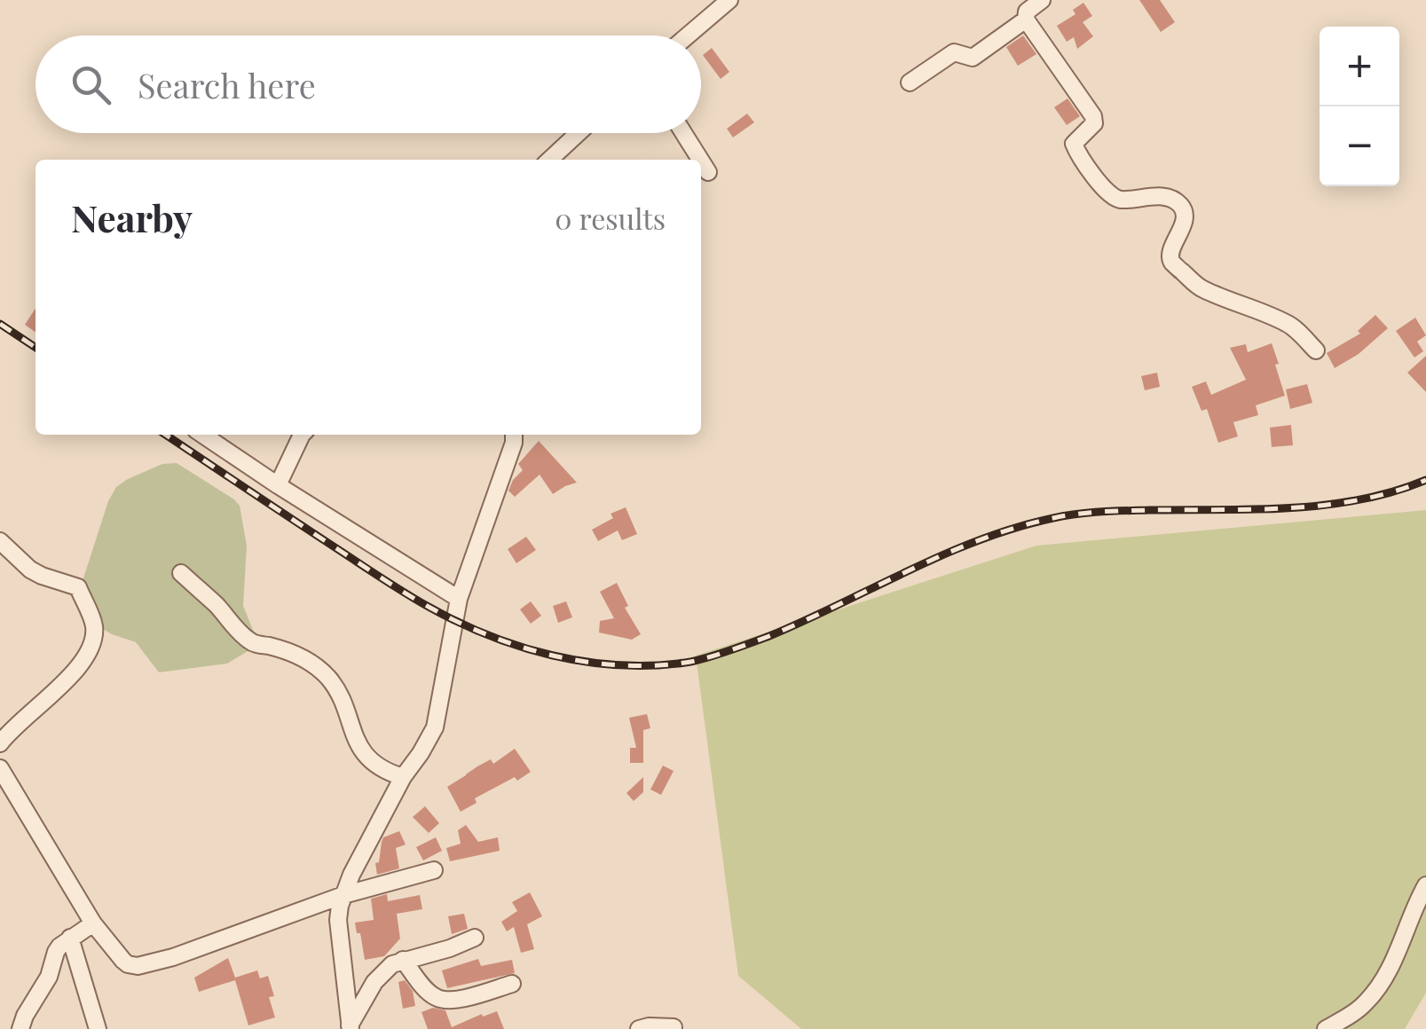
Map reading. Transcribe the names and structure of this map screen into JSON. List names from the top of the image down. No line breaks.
{"page":{"map_buttons":["+","−"],"search":"Search here","heading":["Nearby","0 results"]}}
